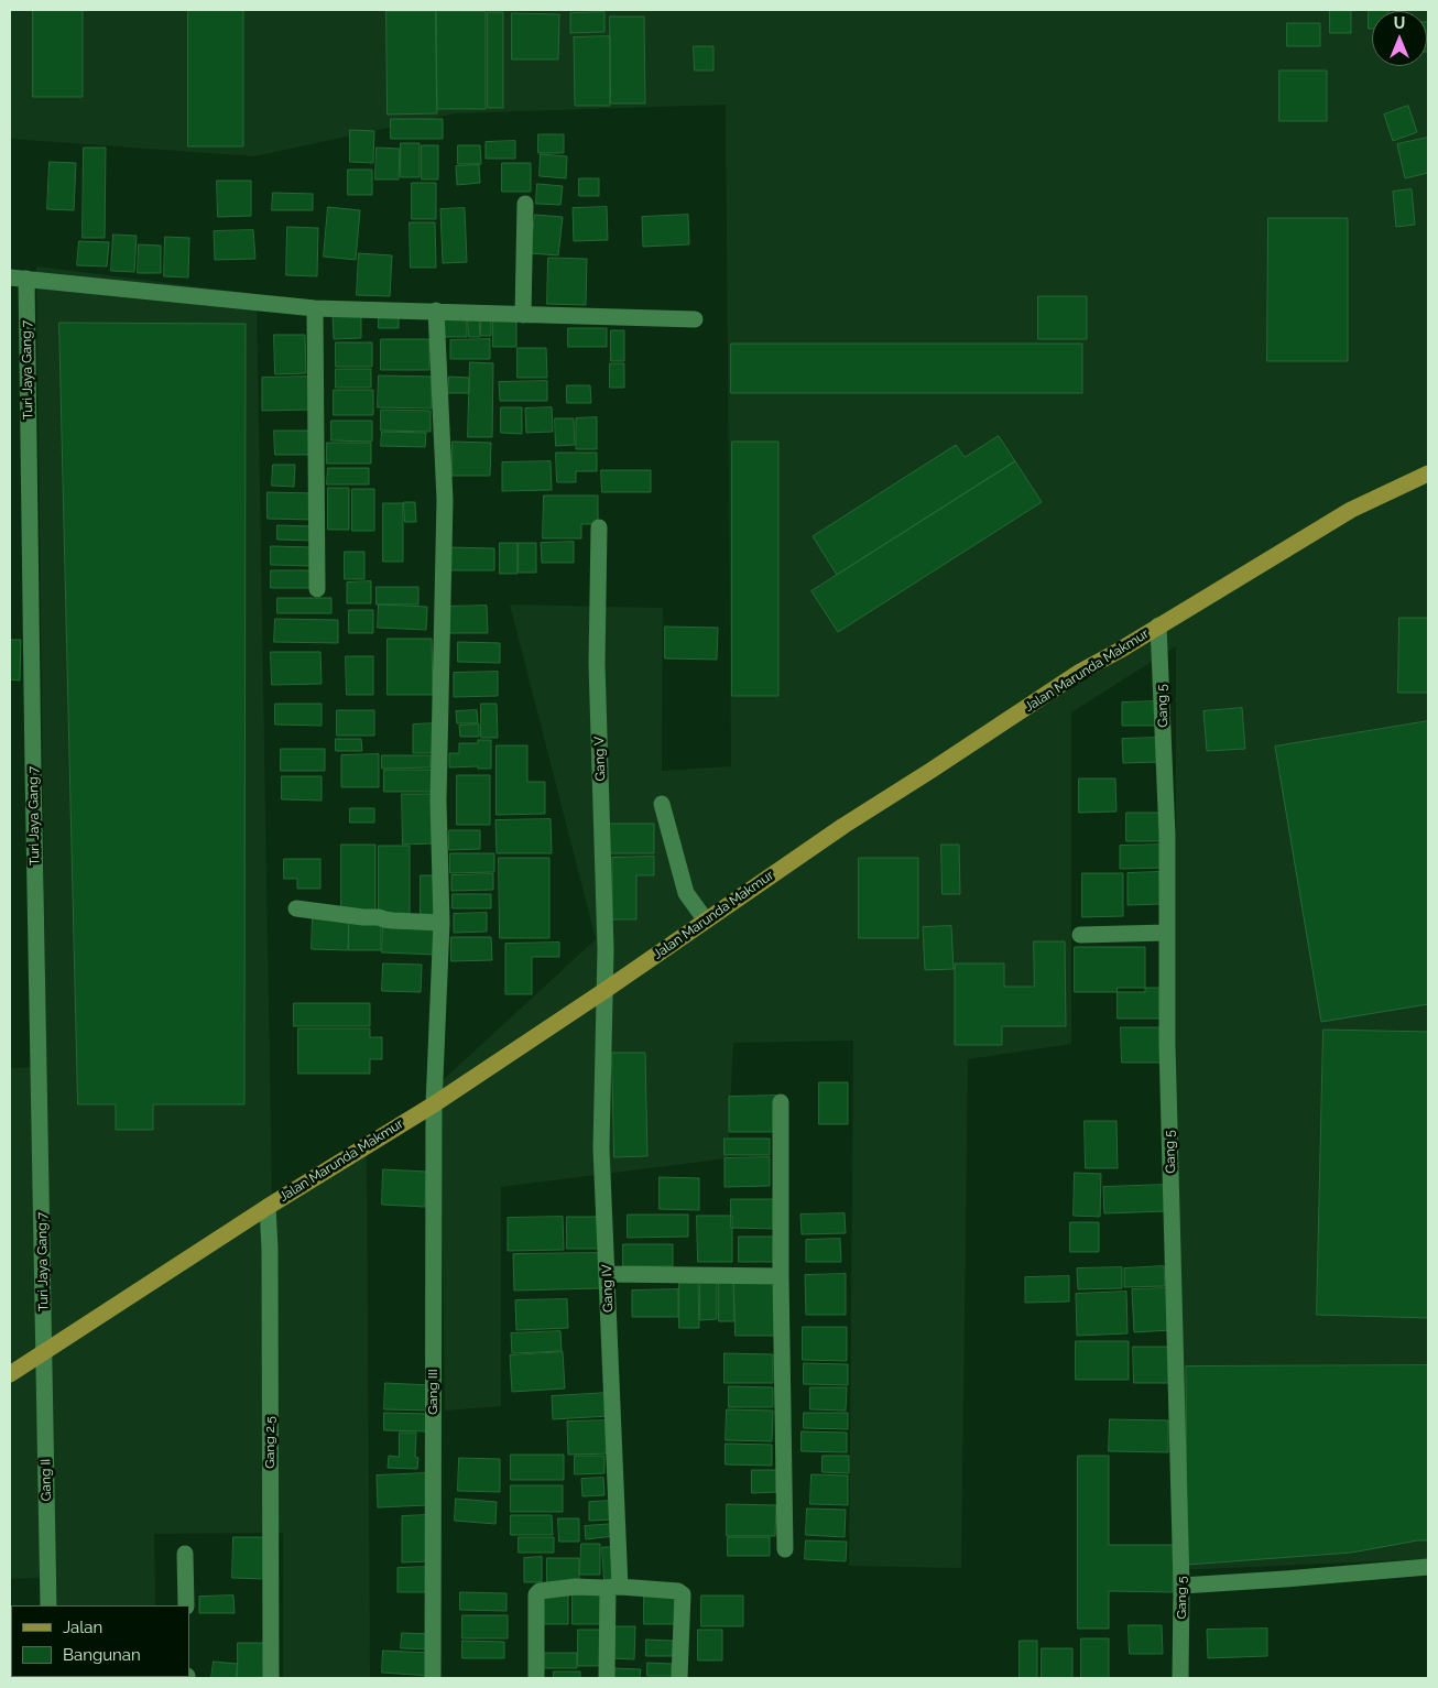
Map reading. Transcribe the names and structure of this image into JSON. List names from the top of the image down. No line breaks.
{"streets":{"main road":["Jalan Marunda Makmur"],"street":["Turi Jaya Gang 7","Gang 5","Gang V","Gang IV","Gang III","Gang 2.5","Gang II"]},"crossings":[["Turi Jaya Gang 7","Jalan Marunda Makmur"],["Turi Jaya Gang 7","Gang II"],["Jalan Marunda Makmur","Gang 5"],["Jalan Marunda Makmur","Gang V"],["Jalan Marunda Makmur","Gang IV"],["Jalan Marunda Makmur","Gang III"],["Jalan Marunda Makmur","Gang 2.5"],["Jalan Marunda Makmur","Gang II"],["Gang V","Gang IV"]],"legend":["Jalan","Bangunan"],"north":"top"}
